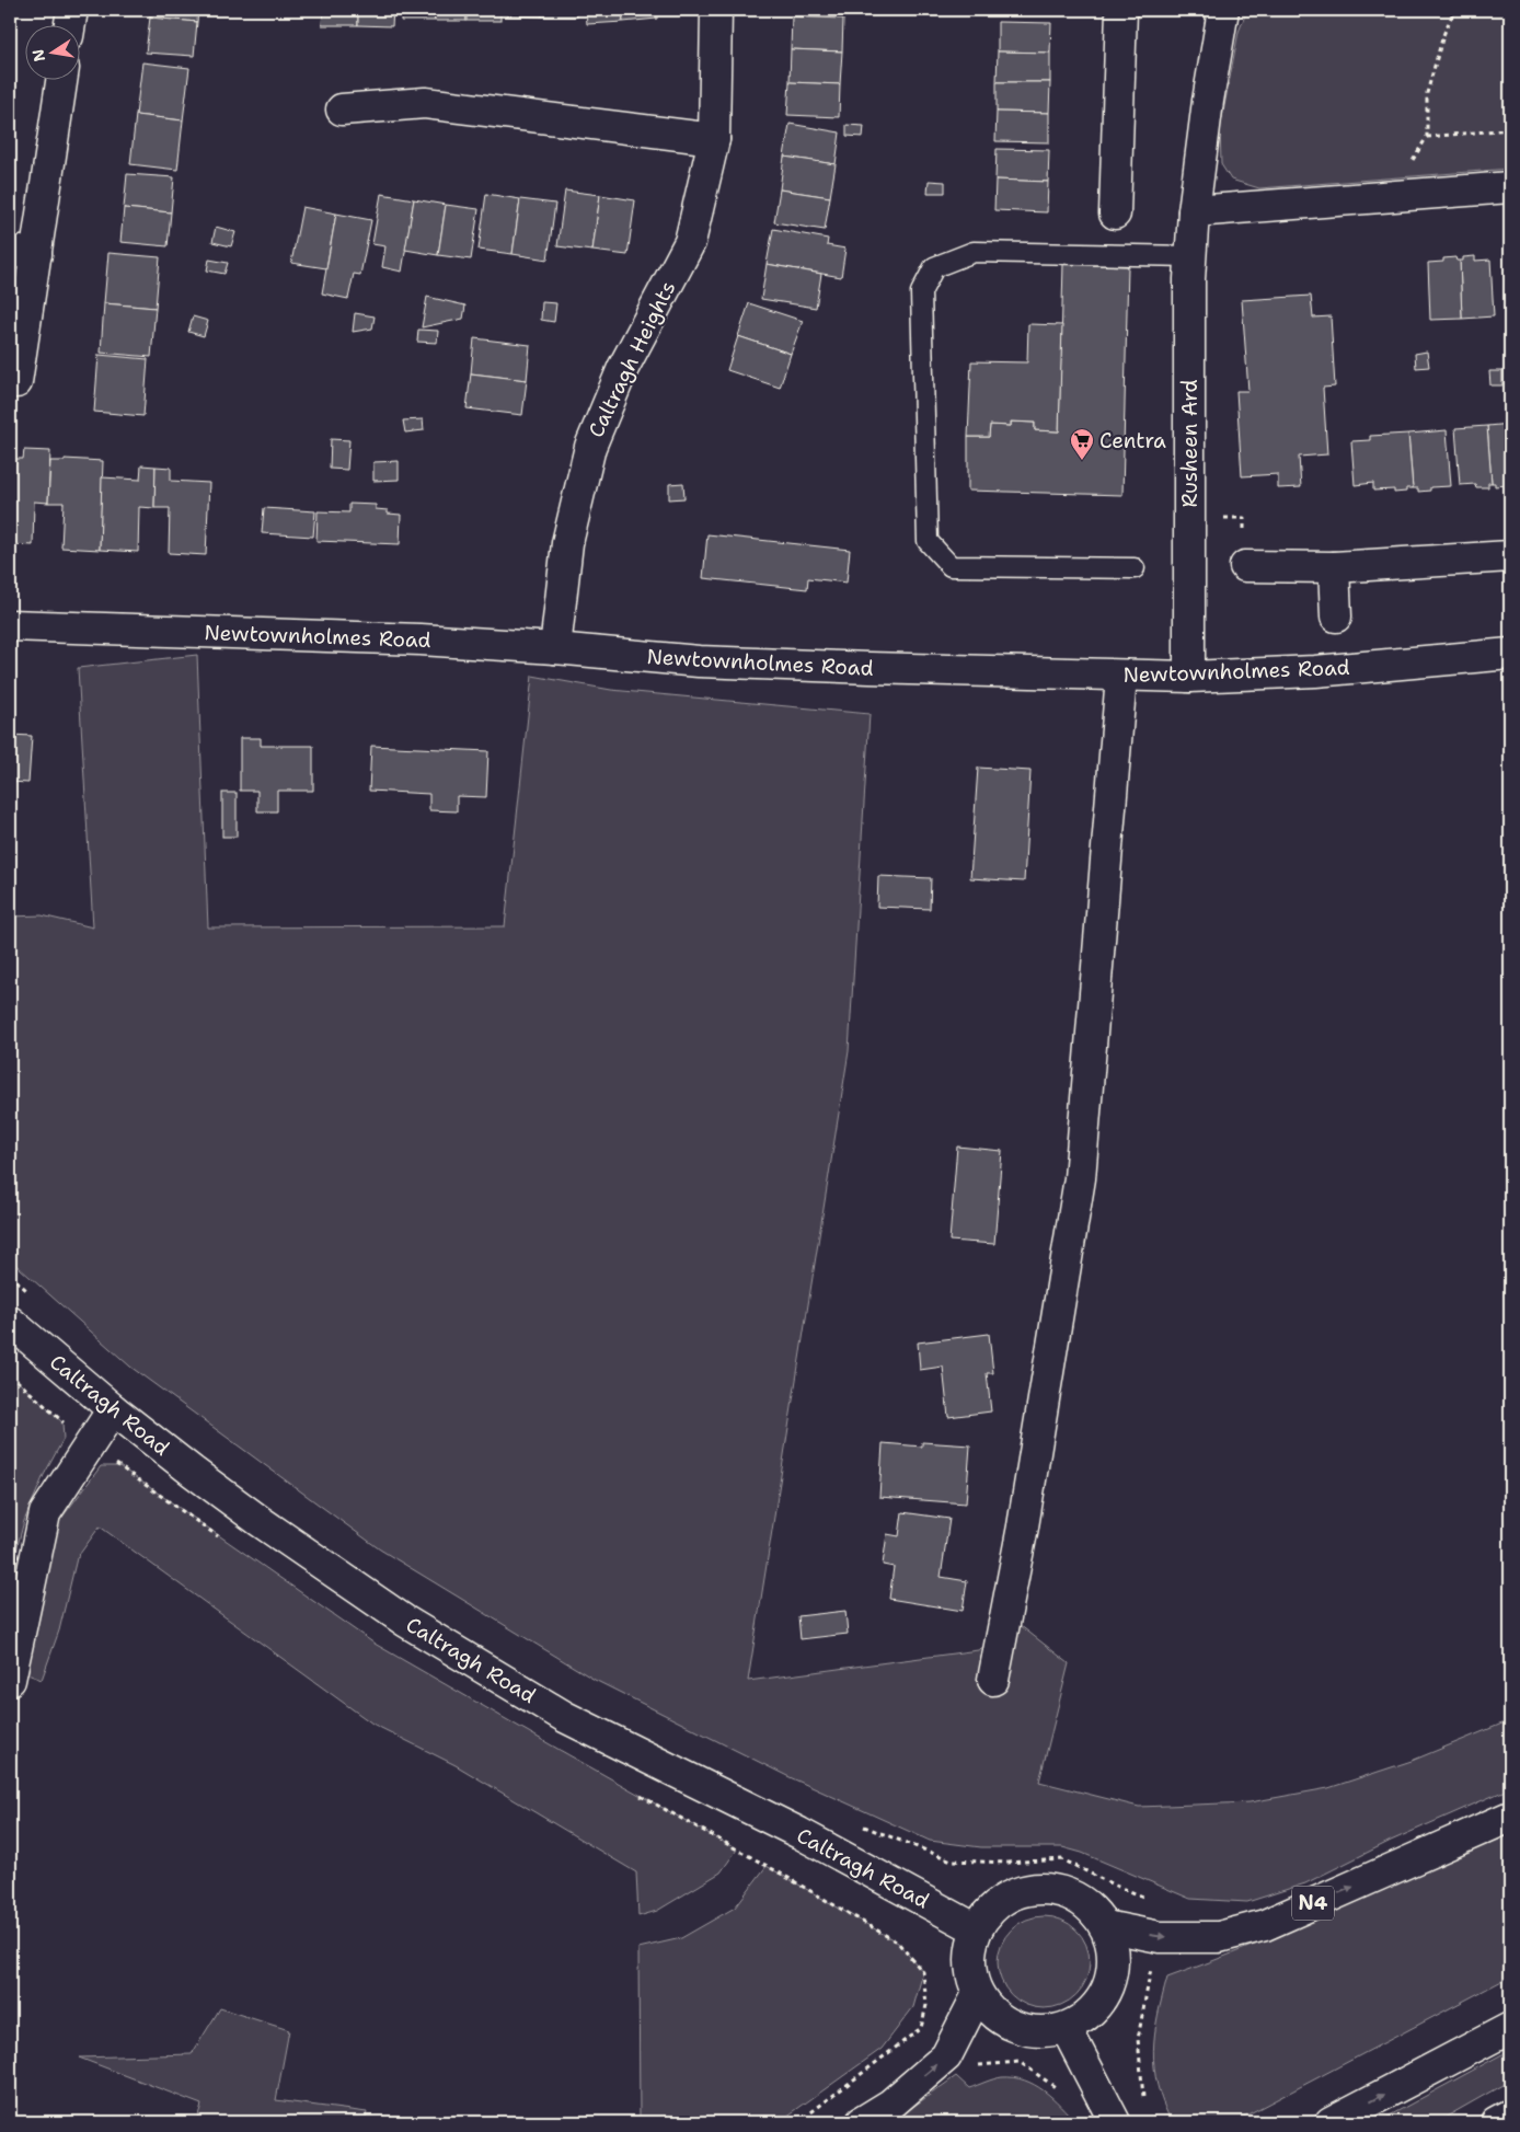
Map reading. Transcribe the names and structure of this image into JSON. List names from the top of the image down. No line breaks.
{"streets":{"main road":["Caltragh Heights","Rusheen Ard","Newtownholmes Road","Caltragh Road","N4"]},"crossings":[["Caltragh Heights","Newtownholmes Road"],["Rusheen Ard","Newtownholmes Road"],["Caltragh Road","N4"]],"places":{"supermarket":["Centra"]},"north":"left"}
